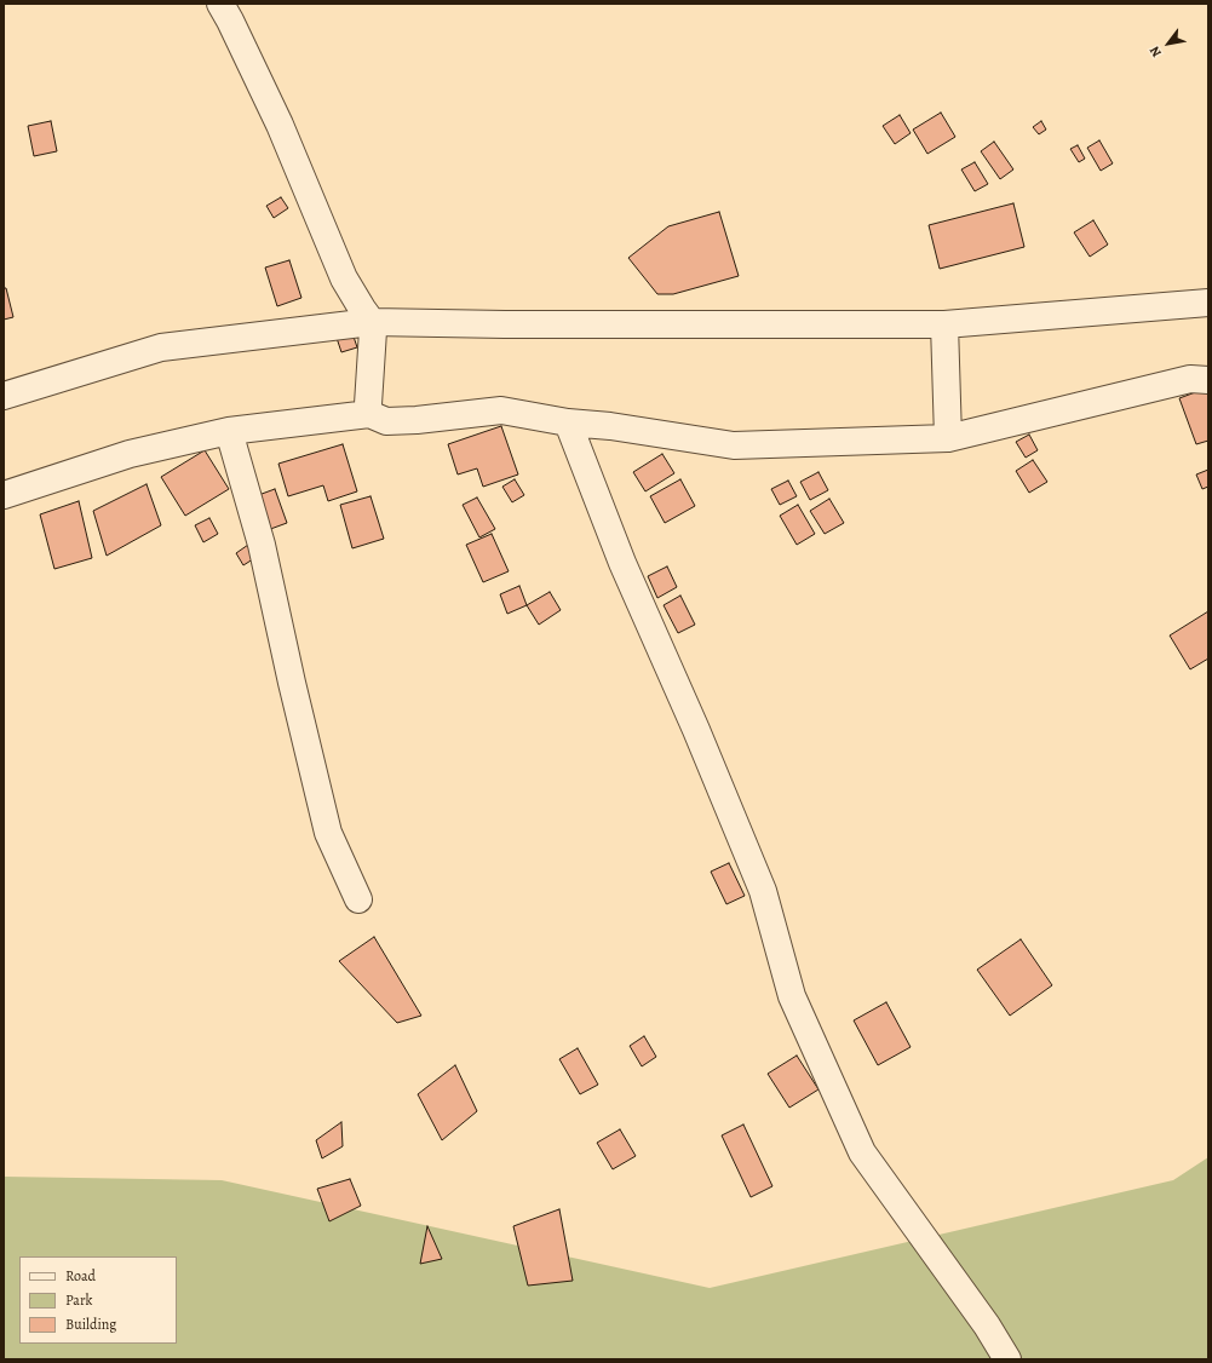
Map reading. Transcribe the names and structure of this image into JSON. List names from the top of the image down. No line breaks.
{"legend":["Road","Park","Building"],"north":"bottom left"}
